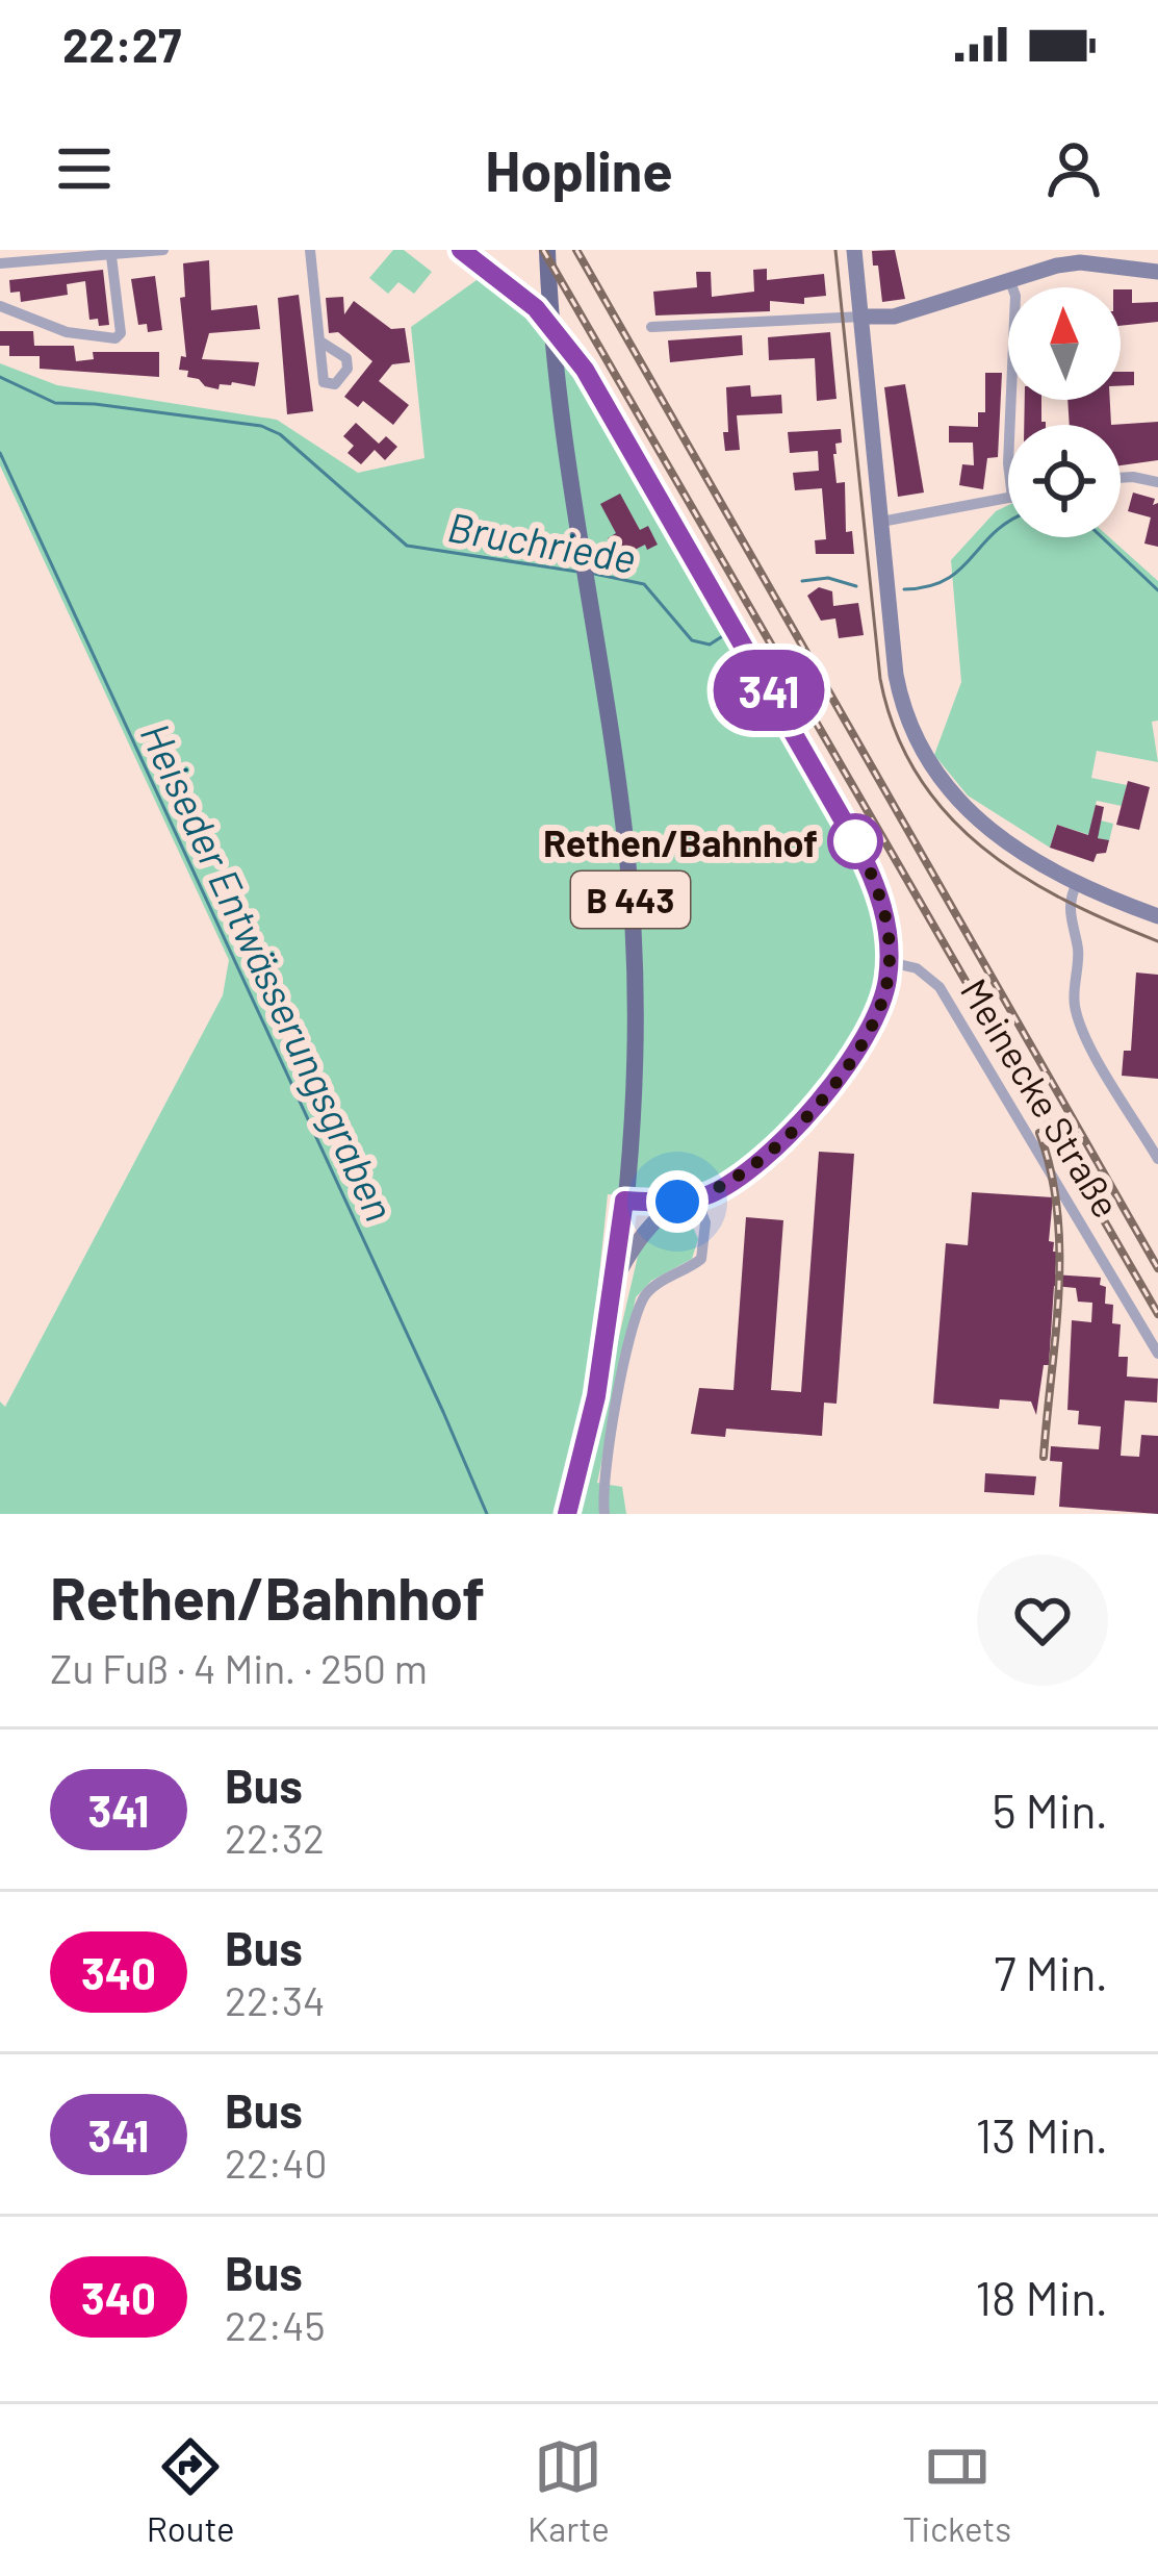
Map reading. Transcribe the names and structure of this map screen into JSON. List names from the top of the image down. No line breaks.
{"streets":{"main road":["B 443"],"street":["Meinecke Straße"]},"water":["Bruchriede","Heiseder Entwässerungsgraben"],"places":["Rethen/Bahnhof"],"lines":["bus line 341"],"north":"top","page":{"status":"22:27","header":"Hopline","on_map":"341","heading":["Rethen/Bahnhof","Zu Fuß · 4 Min. · 250 m"],"list":[{"mark":"341","name":"Bus","note":"22:32","value":"5 Min."},{"mark":"340","name":"Bus","note":"22:34","value":"7 Min."},{"mark":"341","name":"Bus","note":"22:40","value":"13 Min."},{"mark":"340","name":"Bus","note":"22:45","value":"18 Min."}],"tabs":["Route","Karte","Tickets"]}}
